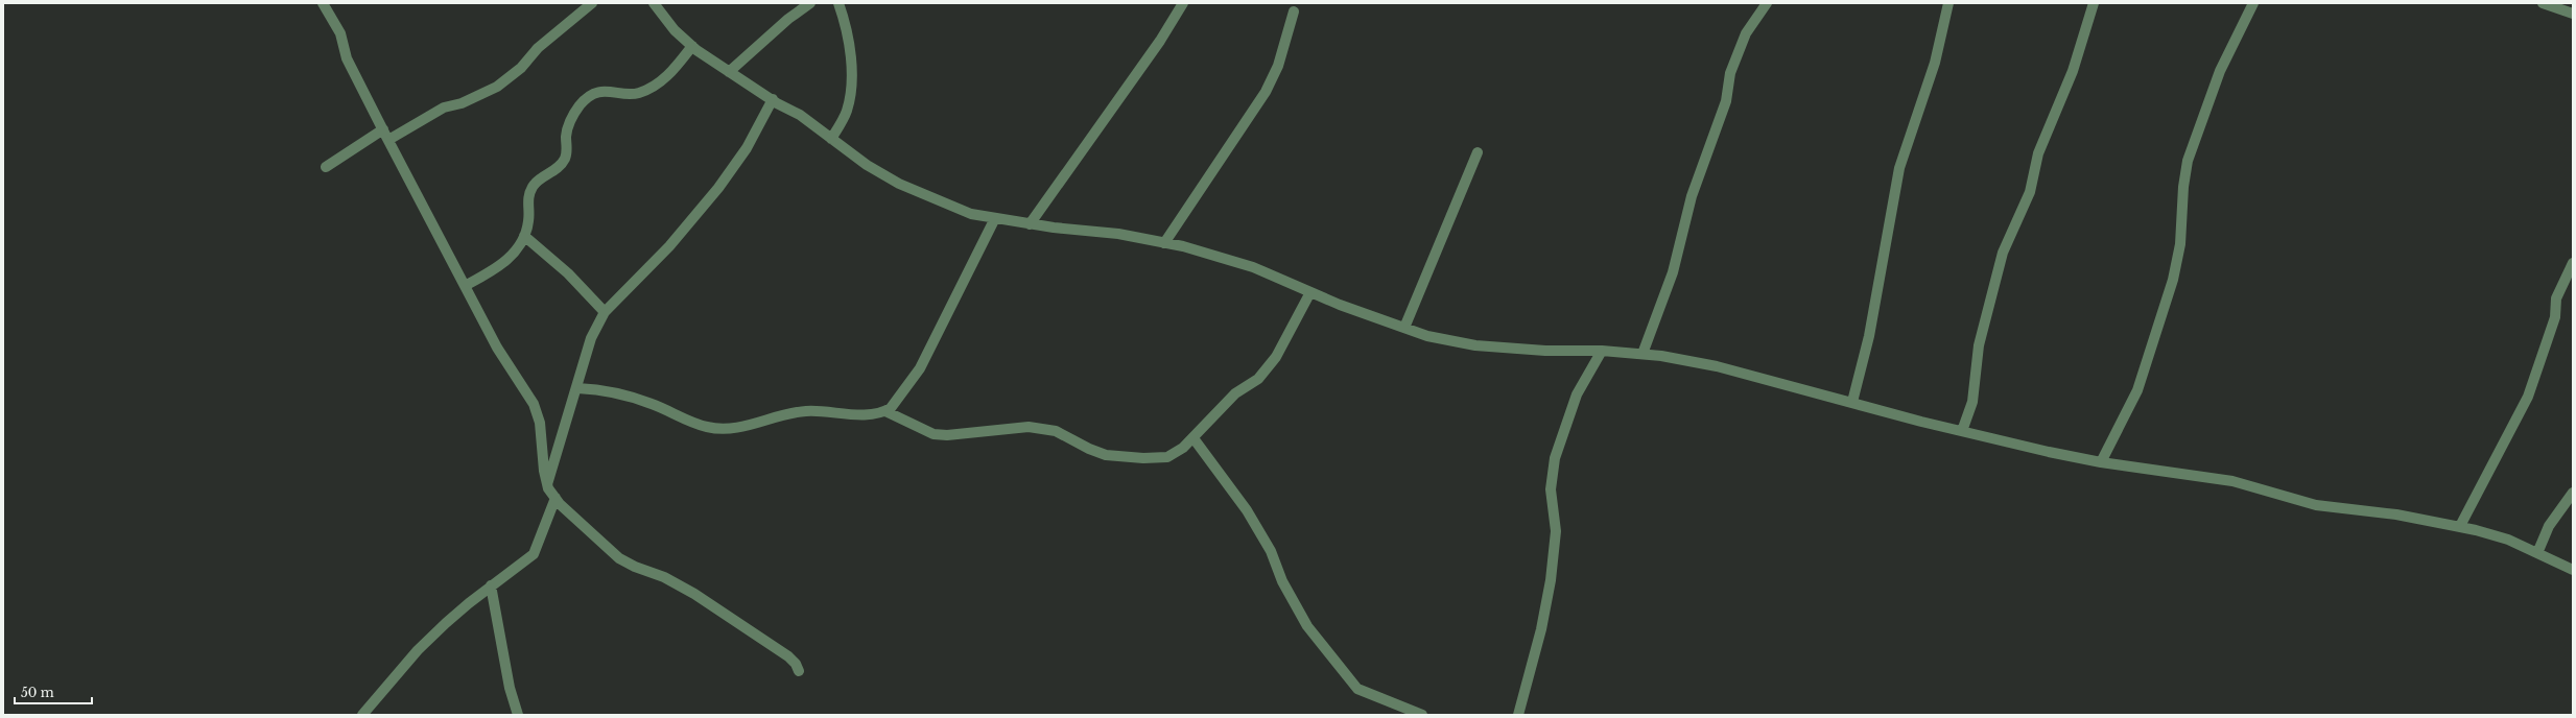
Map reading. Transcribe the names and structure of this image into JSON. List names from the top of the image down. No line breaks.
{"scale_bar":"50 m"}
